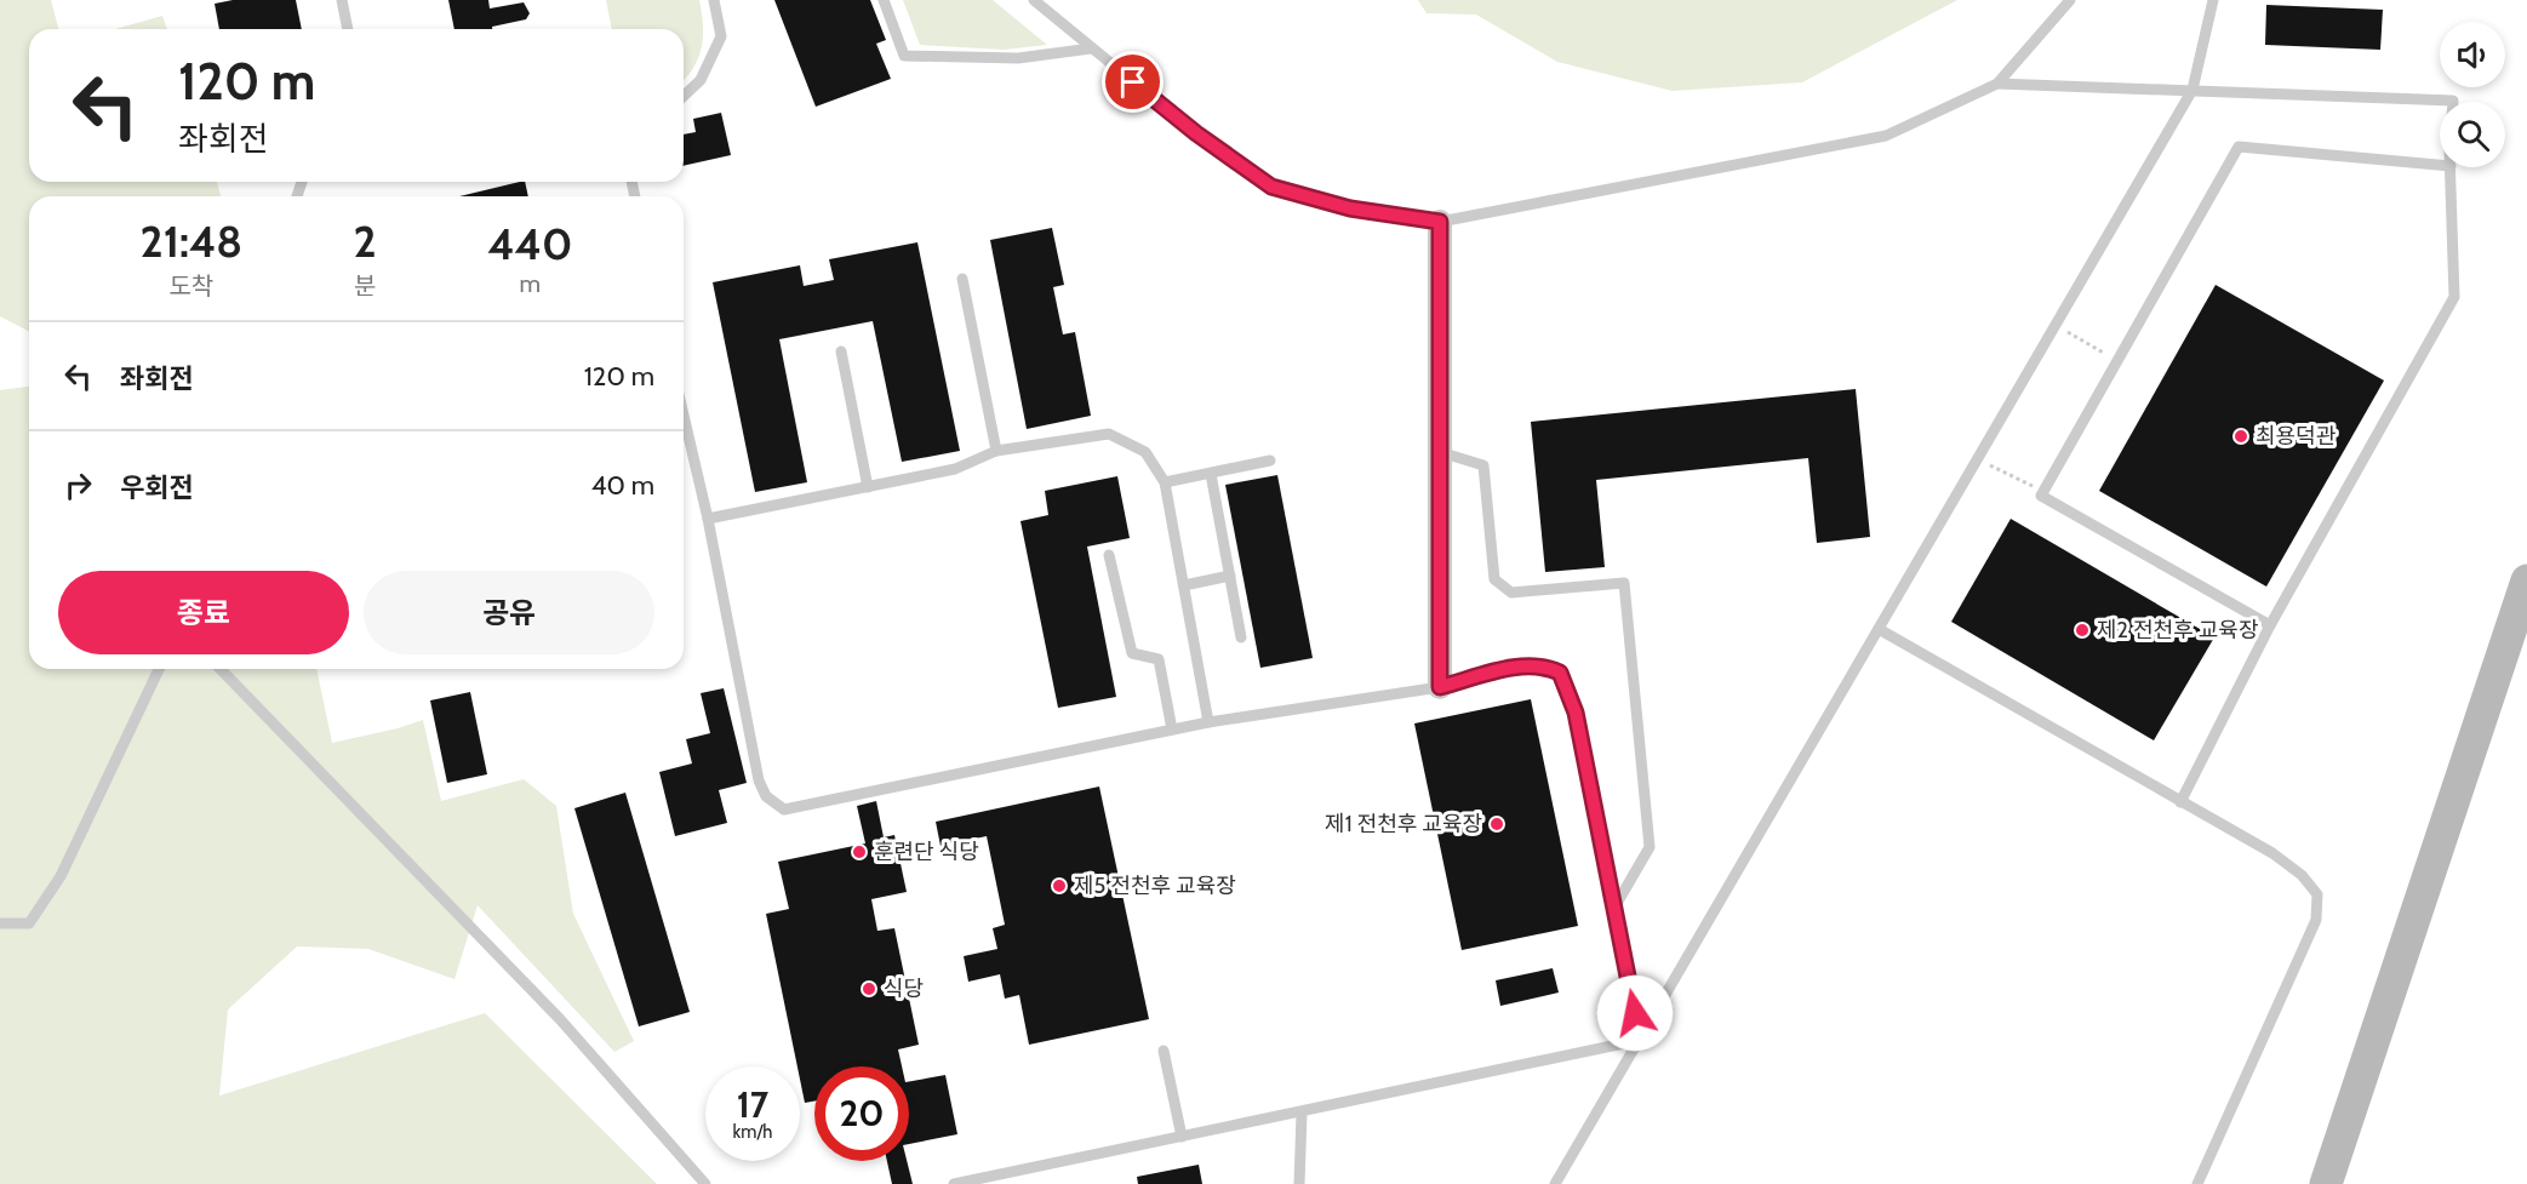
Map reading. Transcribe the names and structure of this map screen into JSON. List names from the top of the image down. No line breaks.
{"places":["최용덕관","제2 전천후 교육장","제1 전천후 교육장","훈련단 식당","제5 전천후 교육장","식당"],"page":{"turn":["120 m","좌회전"],"eta":["21:48","도착","2","분","440","m"],"list":[{"name":"좌회전","value":"120 m"},{"name":"우회전","value":"40 m"}],"buttons":["종료","공유"],"speed":"17 km/h","limit":"20"}}
